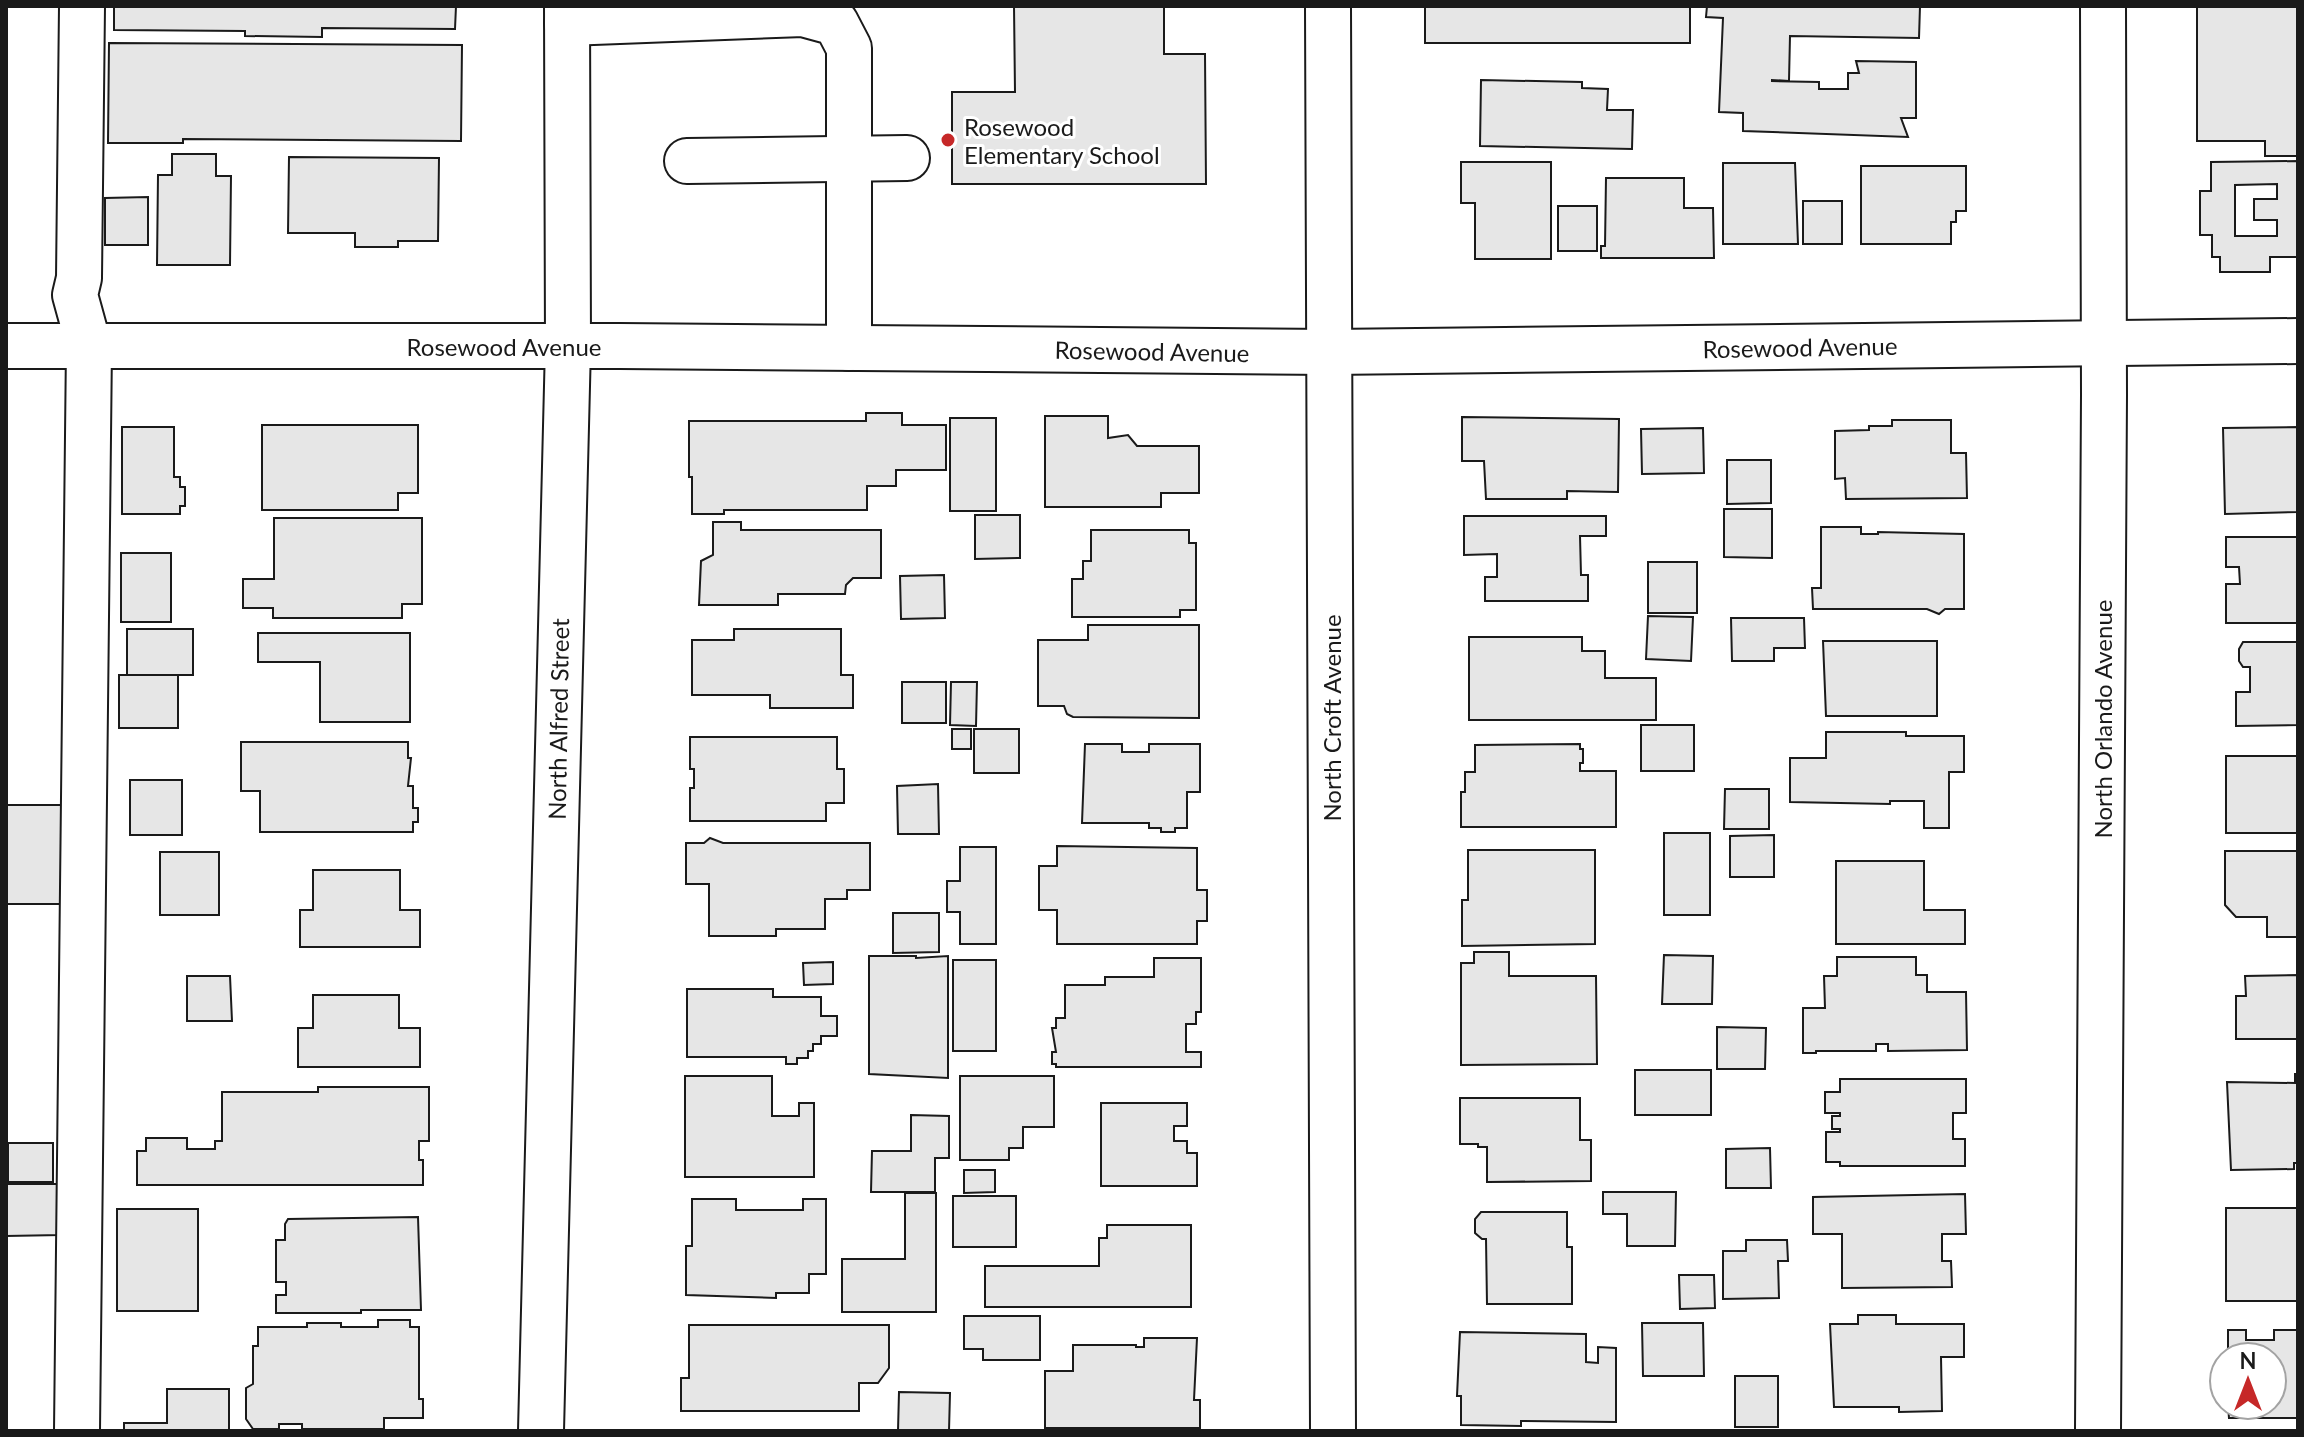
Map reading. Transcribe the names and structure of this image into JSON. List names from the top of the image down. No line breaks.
{"streets":{"street":["Rosewood Avenue","North Croft Avenue","North Alfred Street","North Orlando Avenue"]},"crossings":[["Rosewood Avenue","North Croft Avenue"],["Rosewood Avenue","North Alfred Street"],["Rosewood Avenue","North Orlando Avenue"]],"places":["Rosewood Elementary School"],"north":"top"}
